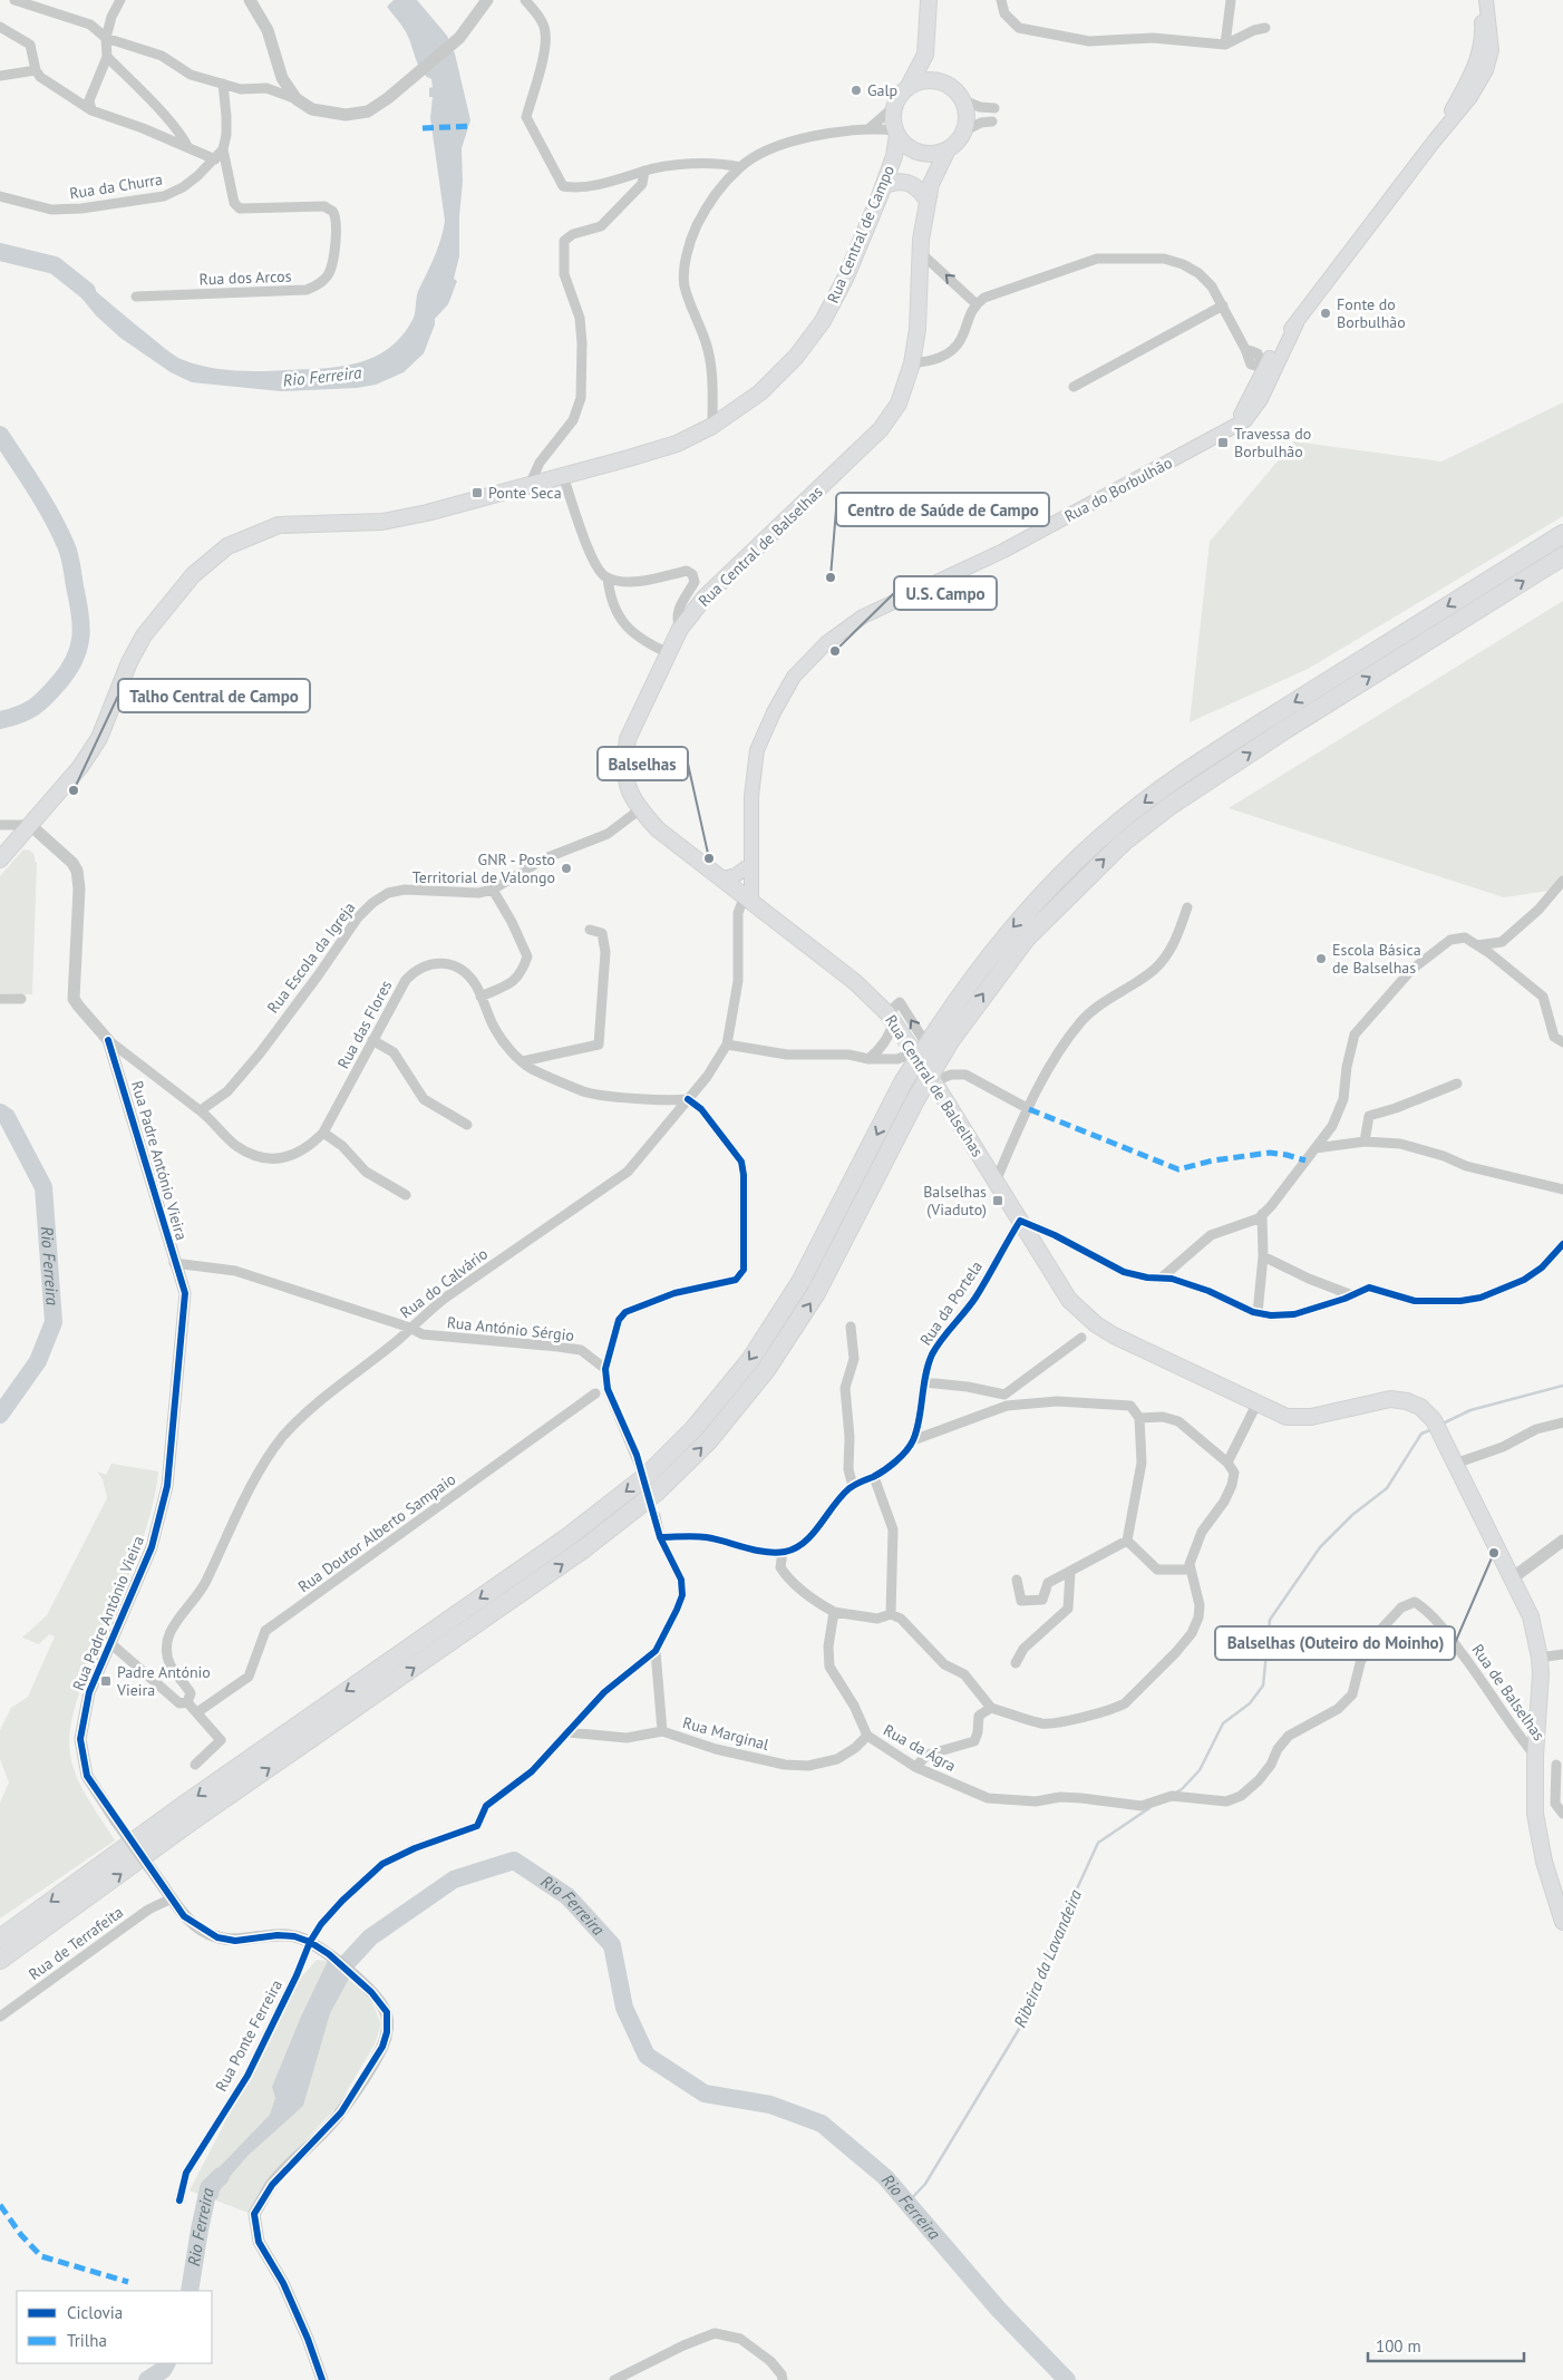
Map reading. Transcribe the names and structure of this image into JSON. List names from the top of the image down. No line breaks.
{"streets":{"main road":["Rua Central de Campo","Rua do Borbulhão","Rua Central de Balselhas"],"street":["Rua da Churra","Rua dos Arcos","Rua Escola da Igreja","Rua das Flores","Rua Padre António Vieira","Rua do Calvário","Rua da Portela","Rua António Sérgio","Rua Doutor Alberto Sampaio","Rua de Balselhas","Rua Marginal","Rua da Ágra","Rua de Terrafeita","Rua Ponte Ferreira"]},"crossings":[["Rua da Churra","Rua dos Arcos"],["Rua Central de Campo","Rua Central de Balselhas"],["Rua do Borbulhão","Rua Central de Balselhas"],["Rua do Borbulhão","Rua do Calvário"],["Rua Central de Balselhas","Rua Escola da Igreja"],["Rua Central de Balselhas","Rua do Calvário"],["Rua Central de Balselhas","Rua da Portela"],["Rua Central de Balselhas","Rua de Balselhas"],["Rua Escola da Igreja","Rua das Flores"],["Rua das Flores","Rua do Calvário"],["Rua Padre António Vieira","Rua do Calvário"],["Rua Padre António Vieira","Rua António Sérgio"],["Rua Padre António Vieira","Rua de Terrafeita"],["Rua Padre António Vieira","Rua Ponte Ferreira"],["Rua do Calvário","Rua António Sérgio"],["Rua do Calvário","Rua Doutor Alberto Sampaio"],["Rua de Balselhas","Rua da Ágra"],["Rua Marginal","Rua da Ágra"],["Rua Marginal","Rua Ponte Ferreira"]],"water":["Rio Ferreira","Ribeira da Lavandeira"],"places":{"other":["Galp","Fonte do Borbulhão","Centro de Saúde de Campo","U.S. Campo","Talho Central de Campo","Balselhas","GNR - Posto Territorial de Valongo","Escola Básica de Balselhas","Balselhas (Outeiro do Moinho)"],"transit":["Travessa do Borbulhão","Ponte Seca","Balselhas (Viaduto)","Padre António Vieira"]},"legend":["Ciclovia","Trilha"],"scale_bar":"100 m"}
